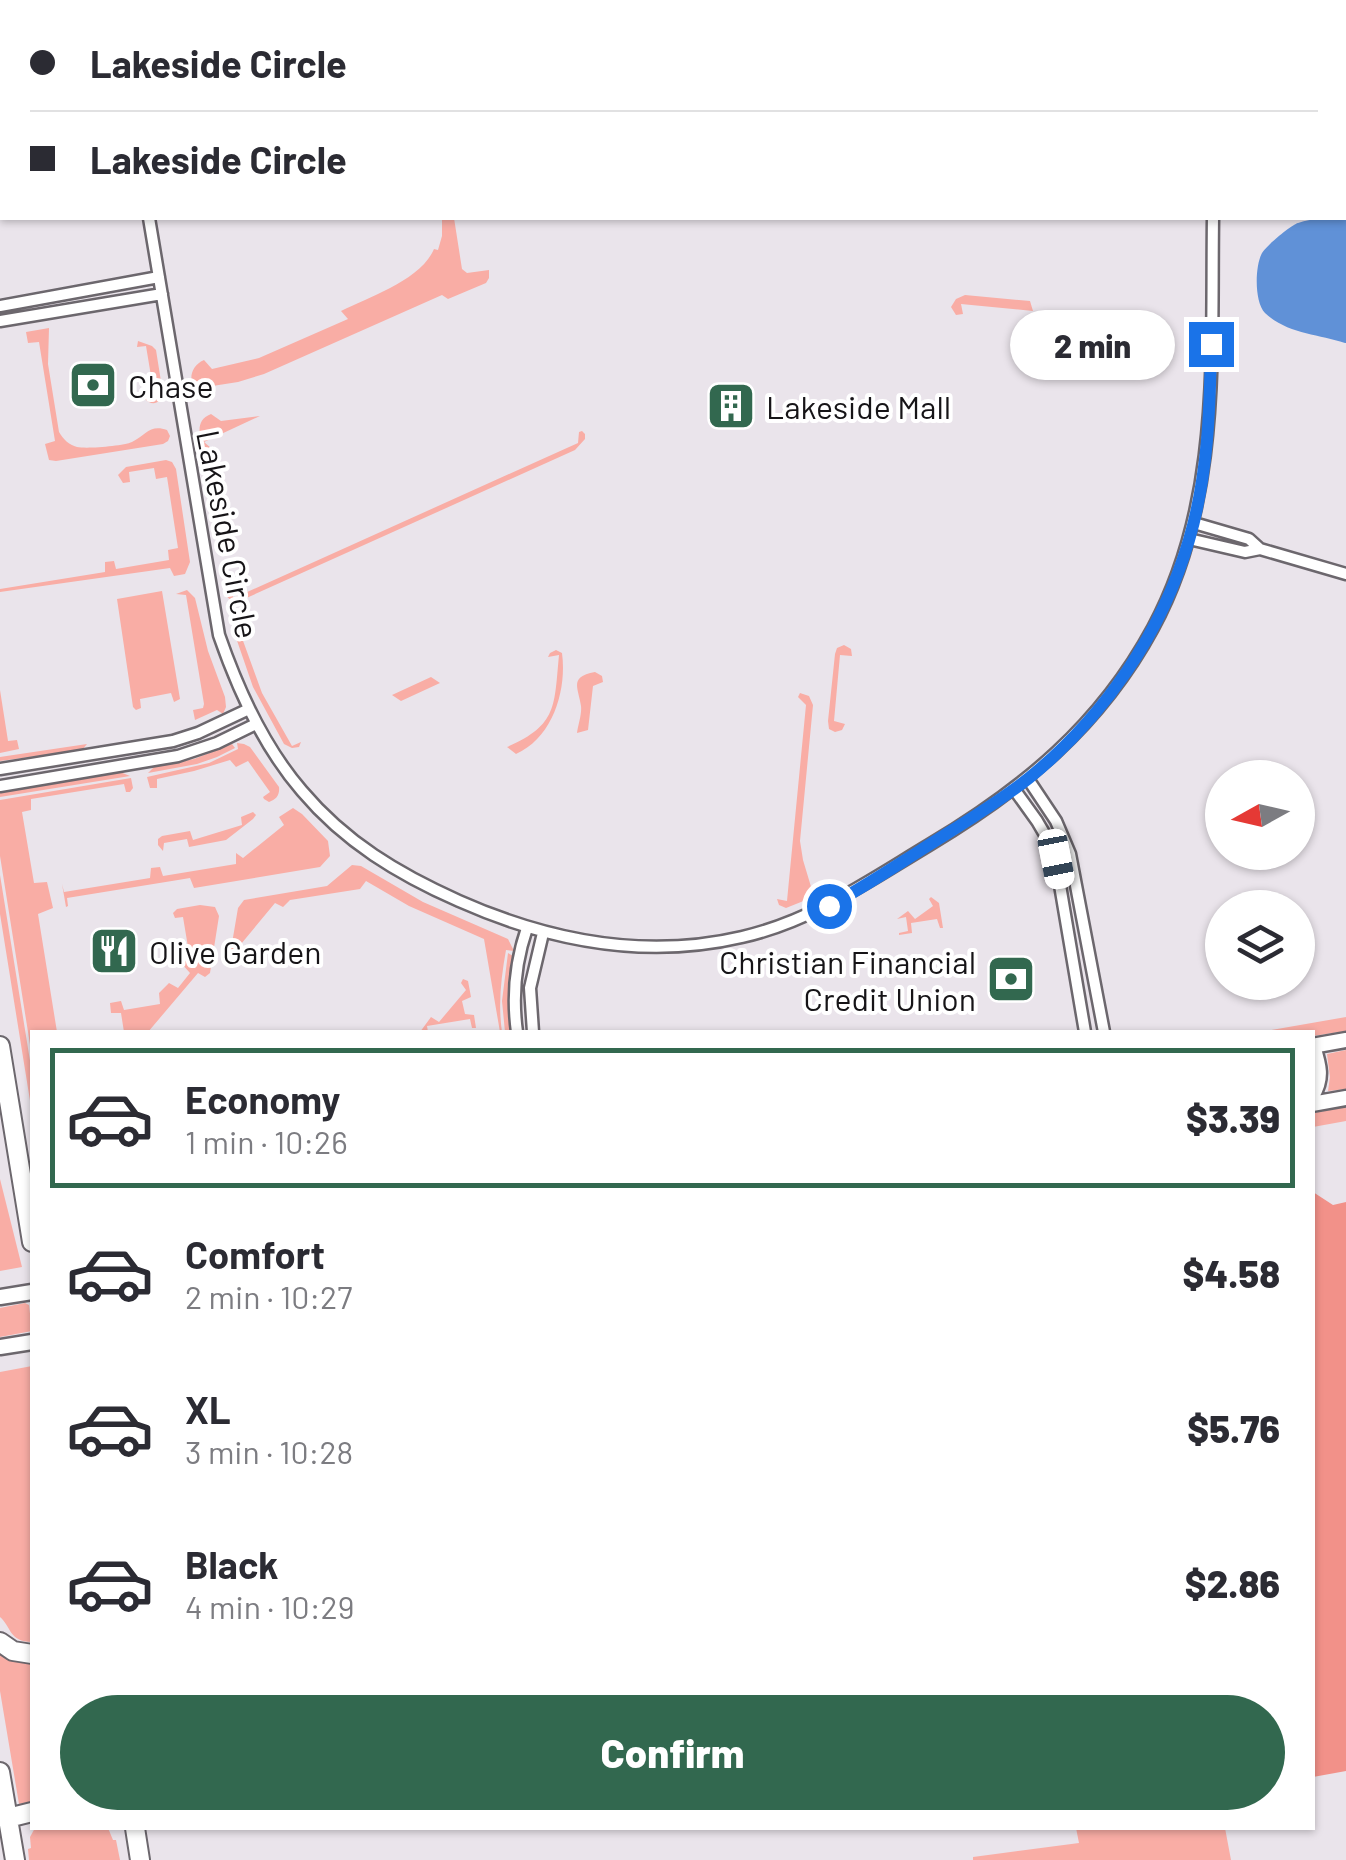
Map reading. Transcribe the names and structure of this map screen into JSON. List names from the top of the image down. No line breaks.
{"streets":{"street":["Lakeside Circle"]},"places":{"bank":["Chase","Christian Financial Credit Union"],"building":["Lakeside Mall"],"restaurant":["Olive Garden"]},"north":"left","page":{"banner":["Lakeside Circle","Lakeside Circle"],"bubble":"2 min","list":[{"name":"Economy","note":"1 min · 10:26","value":"$3.39"},{"name":"Comfort","note":"2 min · 10:27","value":"$4.58"},{"name":"XL","note":"3 min · 10:28","value":"$5.76"},{"name":"Black","note":"4 min · 10:29","value":"$2.86"}],"buttons":"Confirm"}}
